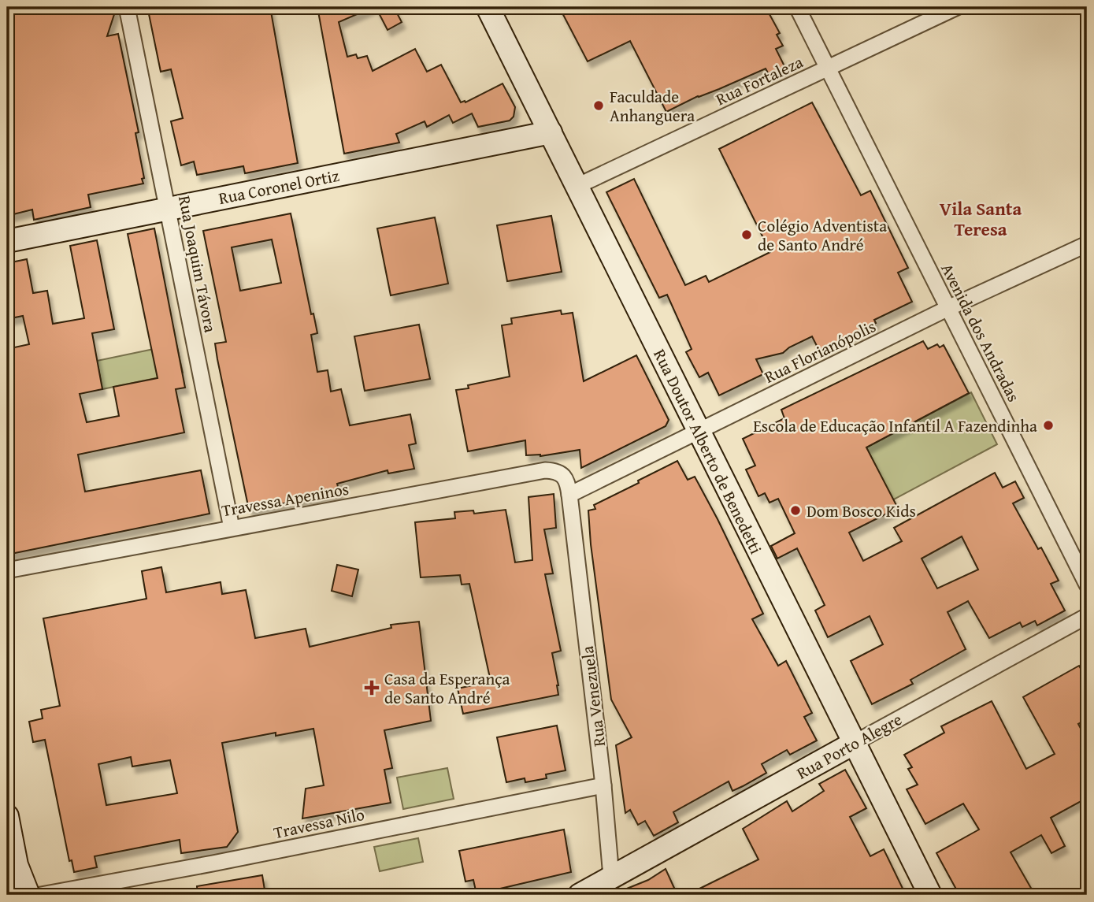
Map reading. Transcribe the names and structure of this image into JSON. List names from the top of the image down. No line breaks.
{"streets":{"main road":["Rua Coronel Ortiz","Rua Doutor Alberto de Benedetti","Rua Porto Alegre"],"street":["Rua Fortaleza","Rua Joaquim Távora","Avenida dos Andradas","Rua Florianópolis","Travessa Apeninos","Rua Venezuela","Travessa Nilo"]},"crossings":[["Rua Fortaleza","Avenida dos Andradas"],["Rua Fortaleza","Rua Doutor Alberto de Benedetti"],["Rua Coronel Ortiz","Rua Joaquim Távora"],["Rua Coronel Ortiz","Rua Doutor Alberto de Benedetti"],["Rua Joaquim Távora","Travessa Apeninos"],["Avenida dos Andradas","Rua Florianópolis"],["Rua Florianópolis","Rua Doutor Alberto de Benedetti"],["Rua Florianópolis","Travessa Apeninos"],["Rua Florianópolis","Rua Venezuela"],["Rua Doutor Alberto de Benedetti","Rua Porto Alegre"],["Travessa Apeninos","Rua Venezuela"],["Rua Venezuela","Rua Porto Alegre"],["Rua Venezuela","Travessa Nilo"]],"districts":["Vila Santa Teresa"],"places":{"other":["Faculdade Anhanguera","Colégio Adventista de Santo André","Escola de Educação Infantil A Fazendinha","Dom Bosco Kids"],"health":["Casa da Esperança de Santo André"]}}
